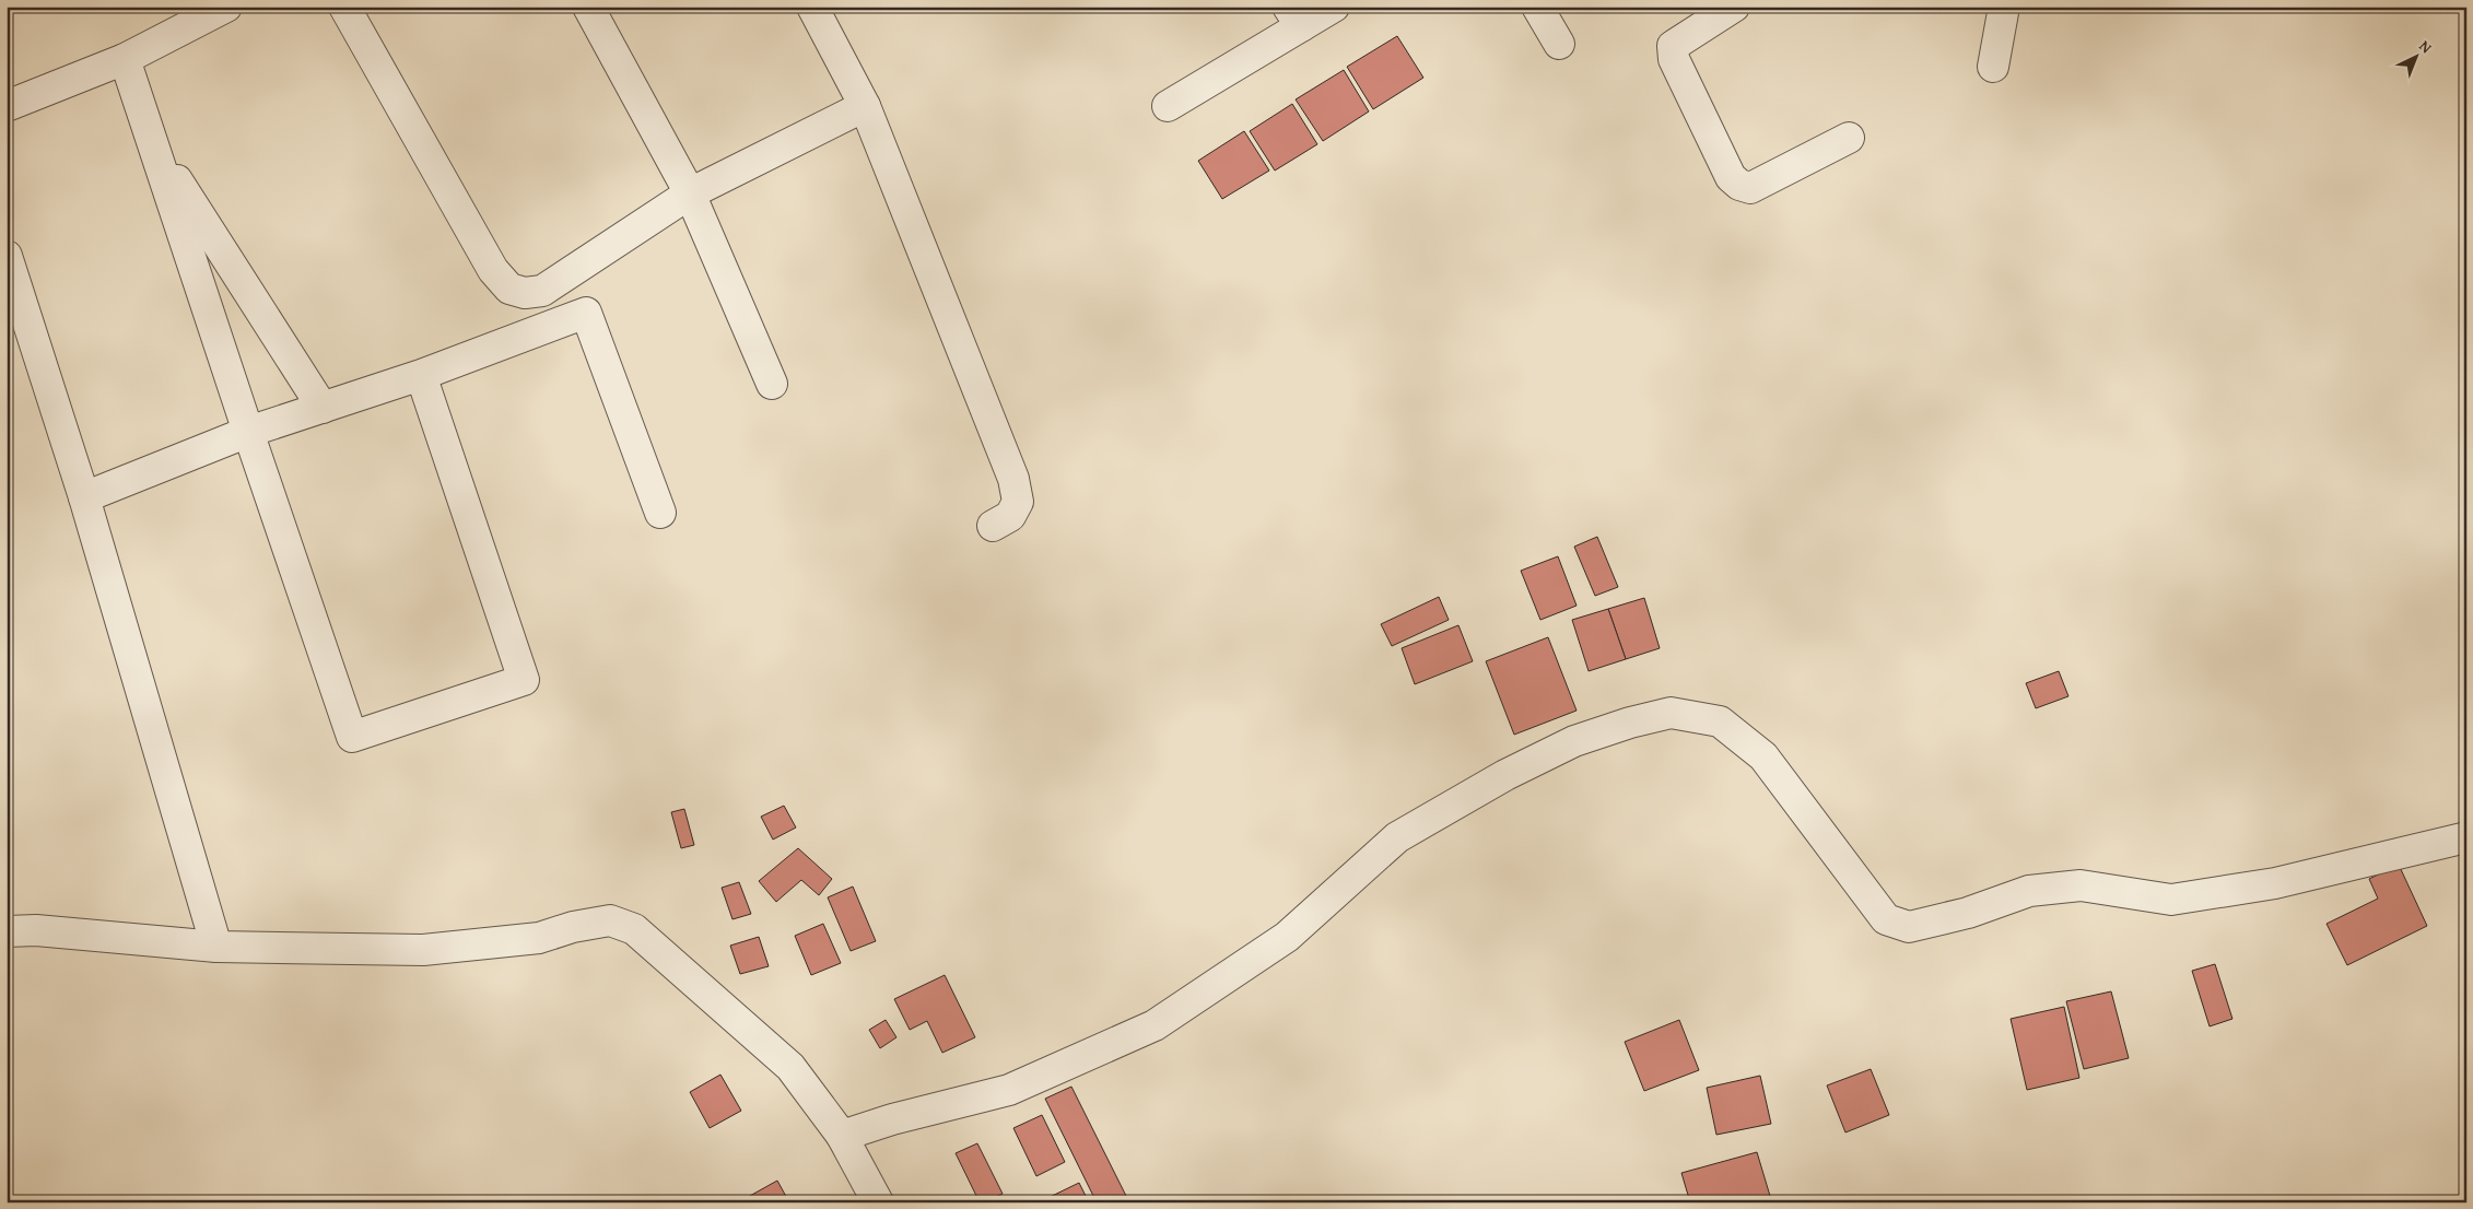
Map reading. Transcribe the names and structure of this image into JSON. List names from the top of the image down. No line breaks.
{"north":"top right"}
